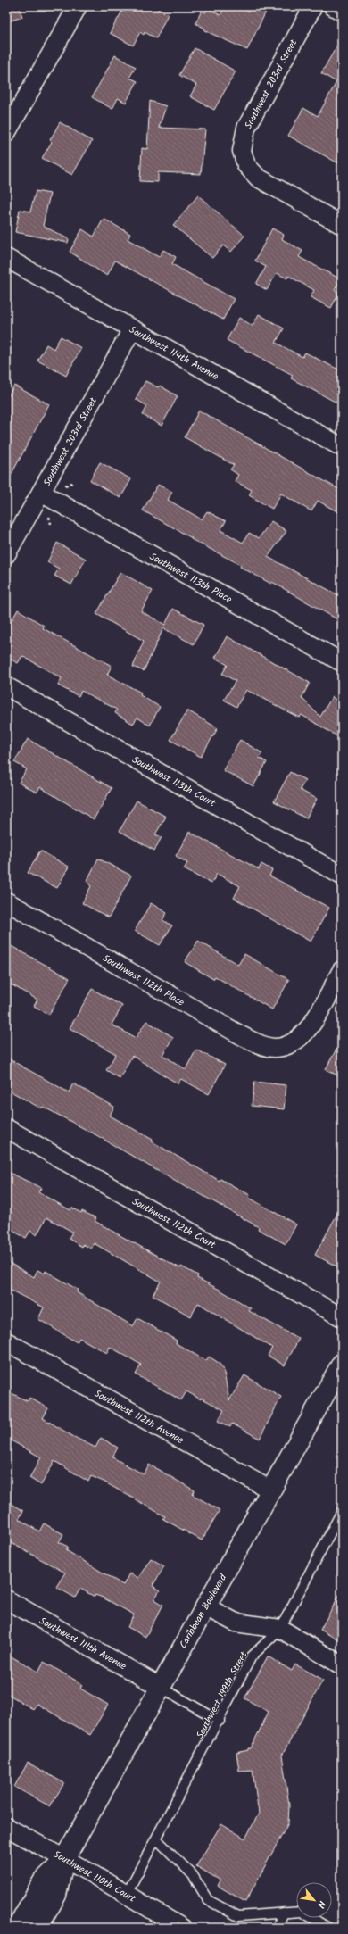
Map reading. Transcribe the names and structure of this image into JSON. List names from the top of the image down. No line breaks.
{"streets":{"street":["Southwest 203rd Street","Southwest 114th Avenue","Southwest 113th Place","Southwest 113th Court","Southwest 112th Place","Southwest 112th Court","Southwest 112th Avenue","Caribbean Boulevard","Southwest 111th Avenue","Southwest 110th Court"],"lane":["Southwest 199th Street"]},"crossings":[["Southwest 203rd Street","Southwest 114th Avenue"],["Southwest 203rd Street","Southwest 113th Place"],["Southwest 112th Avenue","Caribbean Boulevard"],["Caribbean Boulevard","Southwest 111th Avenue"],["Caribbean Boulevard","Southwest 110th Court"],["Southwest 199th Street","Southwest 110th Court"]],"north":"bottom right"}
